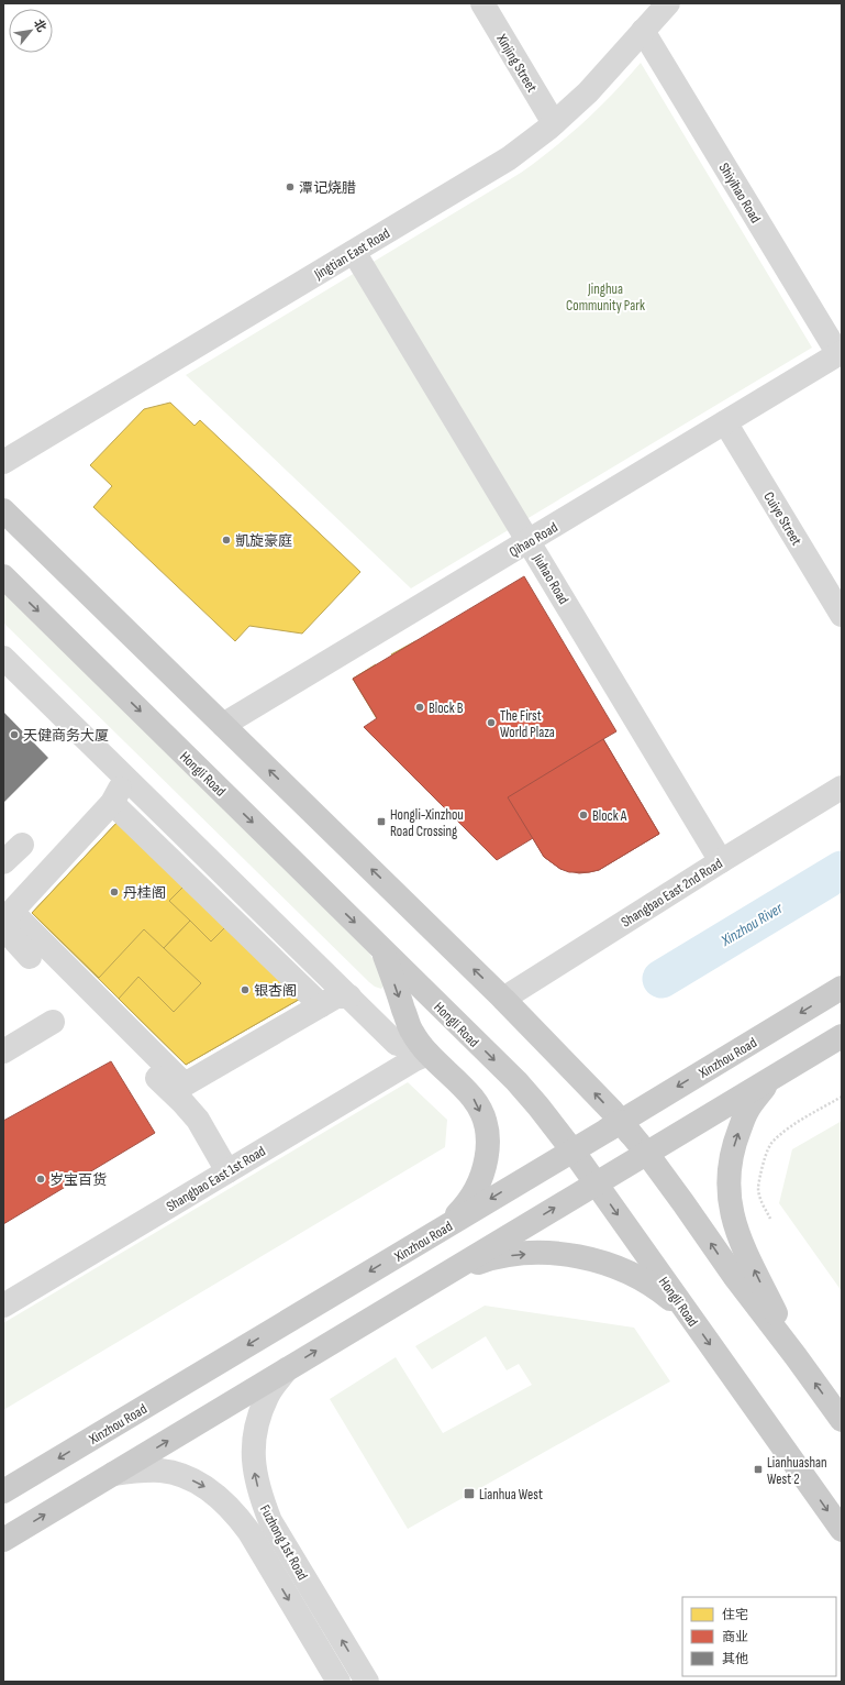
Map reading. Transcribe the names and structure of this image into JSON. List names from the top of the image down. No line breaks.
{"streets":{"main road":["Hongli Road","Xinzhou Road"],"street":["Xinjing Street","Shiyihao Road","Jingtian East Road","Cuiye Street","Qihao Road","Jiuhao Road","Shangbao East 2nd Road","Shangbao East 1st Road","Fuzhong 1st Road"]},"crossings":[["Xinjing Street","Jingtian East Road"],["Shiyihao Road","Jingtian East Road"],["Shiyihao Road","Qihao Road"],["Jingtian East Road","Jiuhao Road"],["Cuiye Street","Qihao Road"],["Qihao Road","Jiuhao Road"],["Jiuhao Road","Shangbao East 2nd Road"],["Hongli Road","Xinzhou Road"]],"water":["Xinzhou River"],"parks":["Jinghua Community Park"],"places":{"other":["潭记烧腊","凱旋豪庭","Block B","The First World Plaza","天健商务大厦","Block A","丹桂阁","银杏阁","岁宝百货"],"transit":["Hongli-Xinzhou Road Crossing","Lianhuashan West 2","Lianhua West"]},"legend":["住宅","商业","其他"],"north":"top right"}
